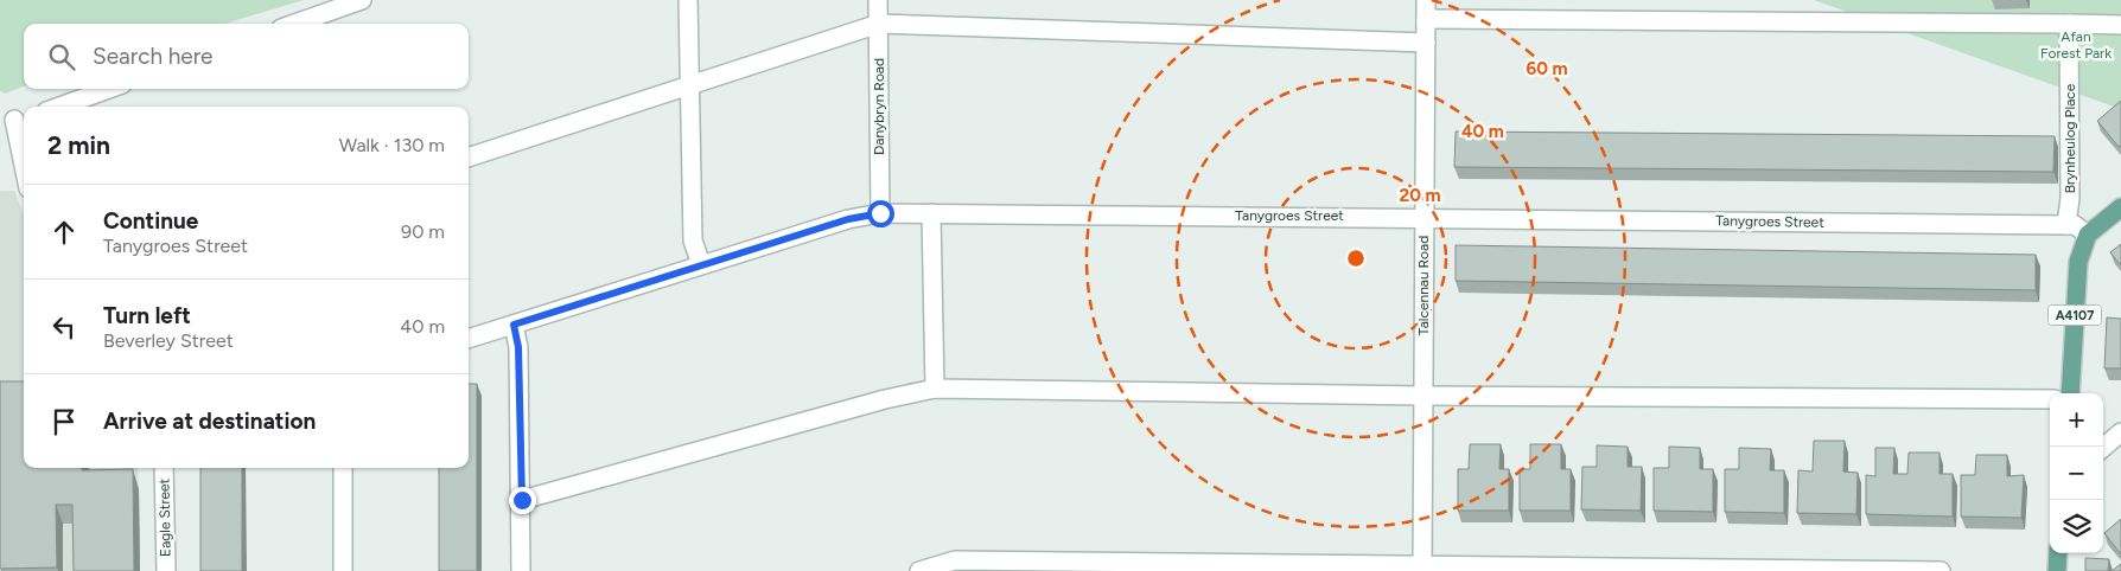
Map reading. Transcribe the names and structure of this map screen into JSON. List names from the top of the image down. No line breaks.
{"streets":{"main road":["A4107"],"street":["Danybryn Road","Brynheulog Place","Tanygroes Street","Talcennau Road","Eagle Street"]},"crossings":[["Danybryn Road","Tanygroes Street"],["Brynheulog Place","Tanygroes Street"],["Tanygroes Street","Talcennau Road"],["Tanygroes Street","A4107"]],"parks":["Afan Forest Park"],"page":{"search":"Search here","heading":["2 min","Walk · 130 m"],"list":[["Continue","Tanygroes Street","90 m"],["Turn left","Beverley Street","40 m"],"Arrive at destination"],"map_buttons":["+","−"]},"rings":["60 m","40 m","20 m"]}
